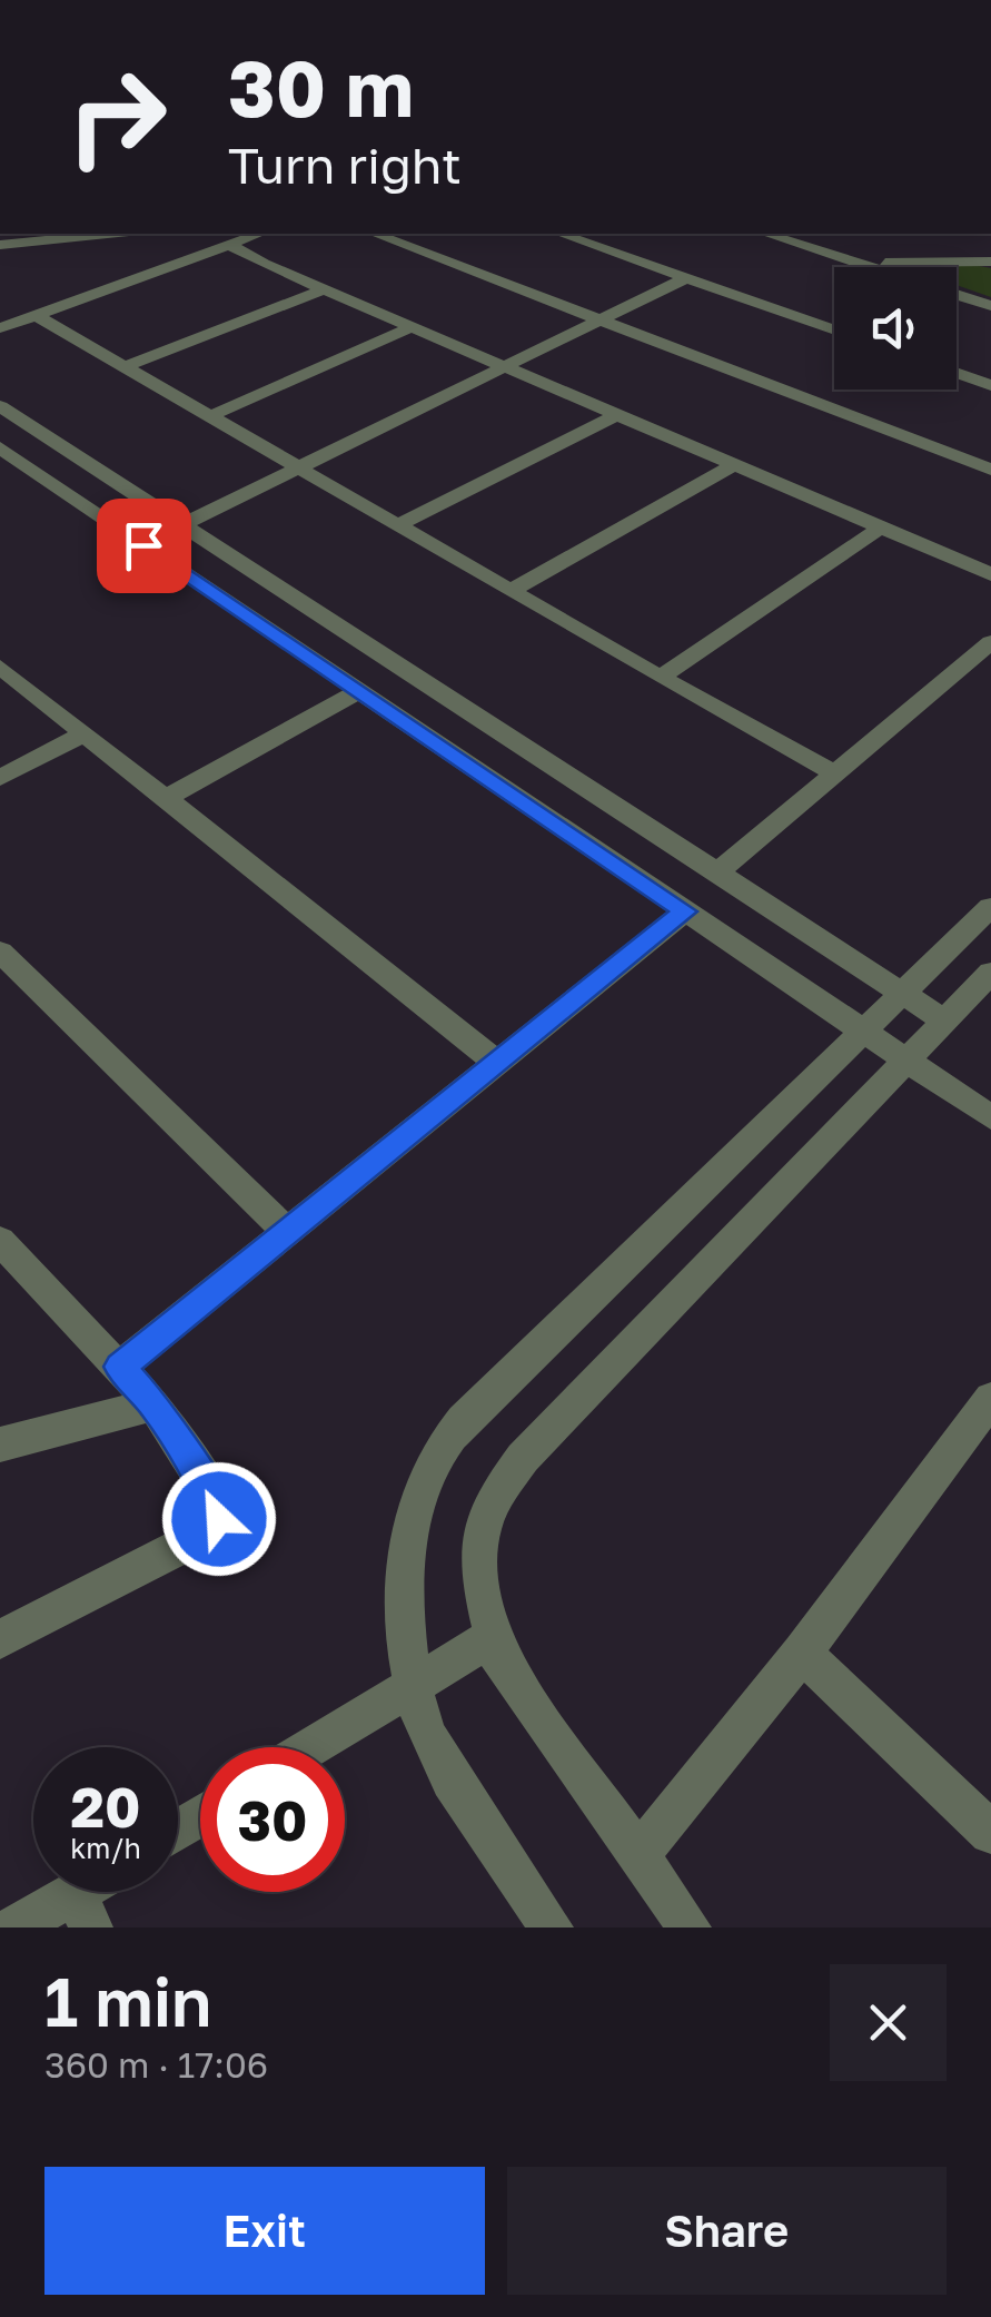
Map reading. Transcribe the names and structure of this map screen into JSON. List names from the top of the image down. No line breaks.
{"page":{"turn":["30 m","Turn right"],"speed":"20 km/h","limit":"30","heading":["1 min","360 m · 17:06"],"buttons":["Exit","Share"]}}
